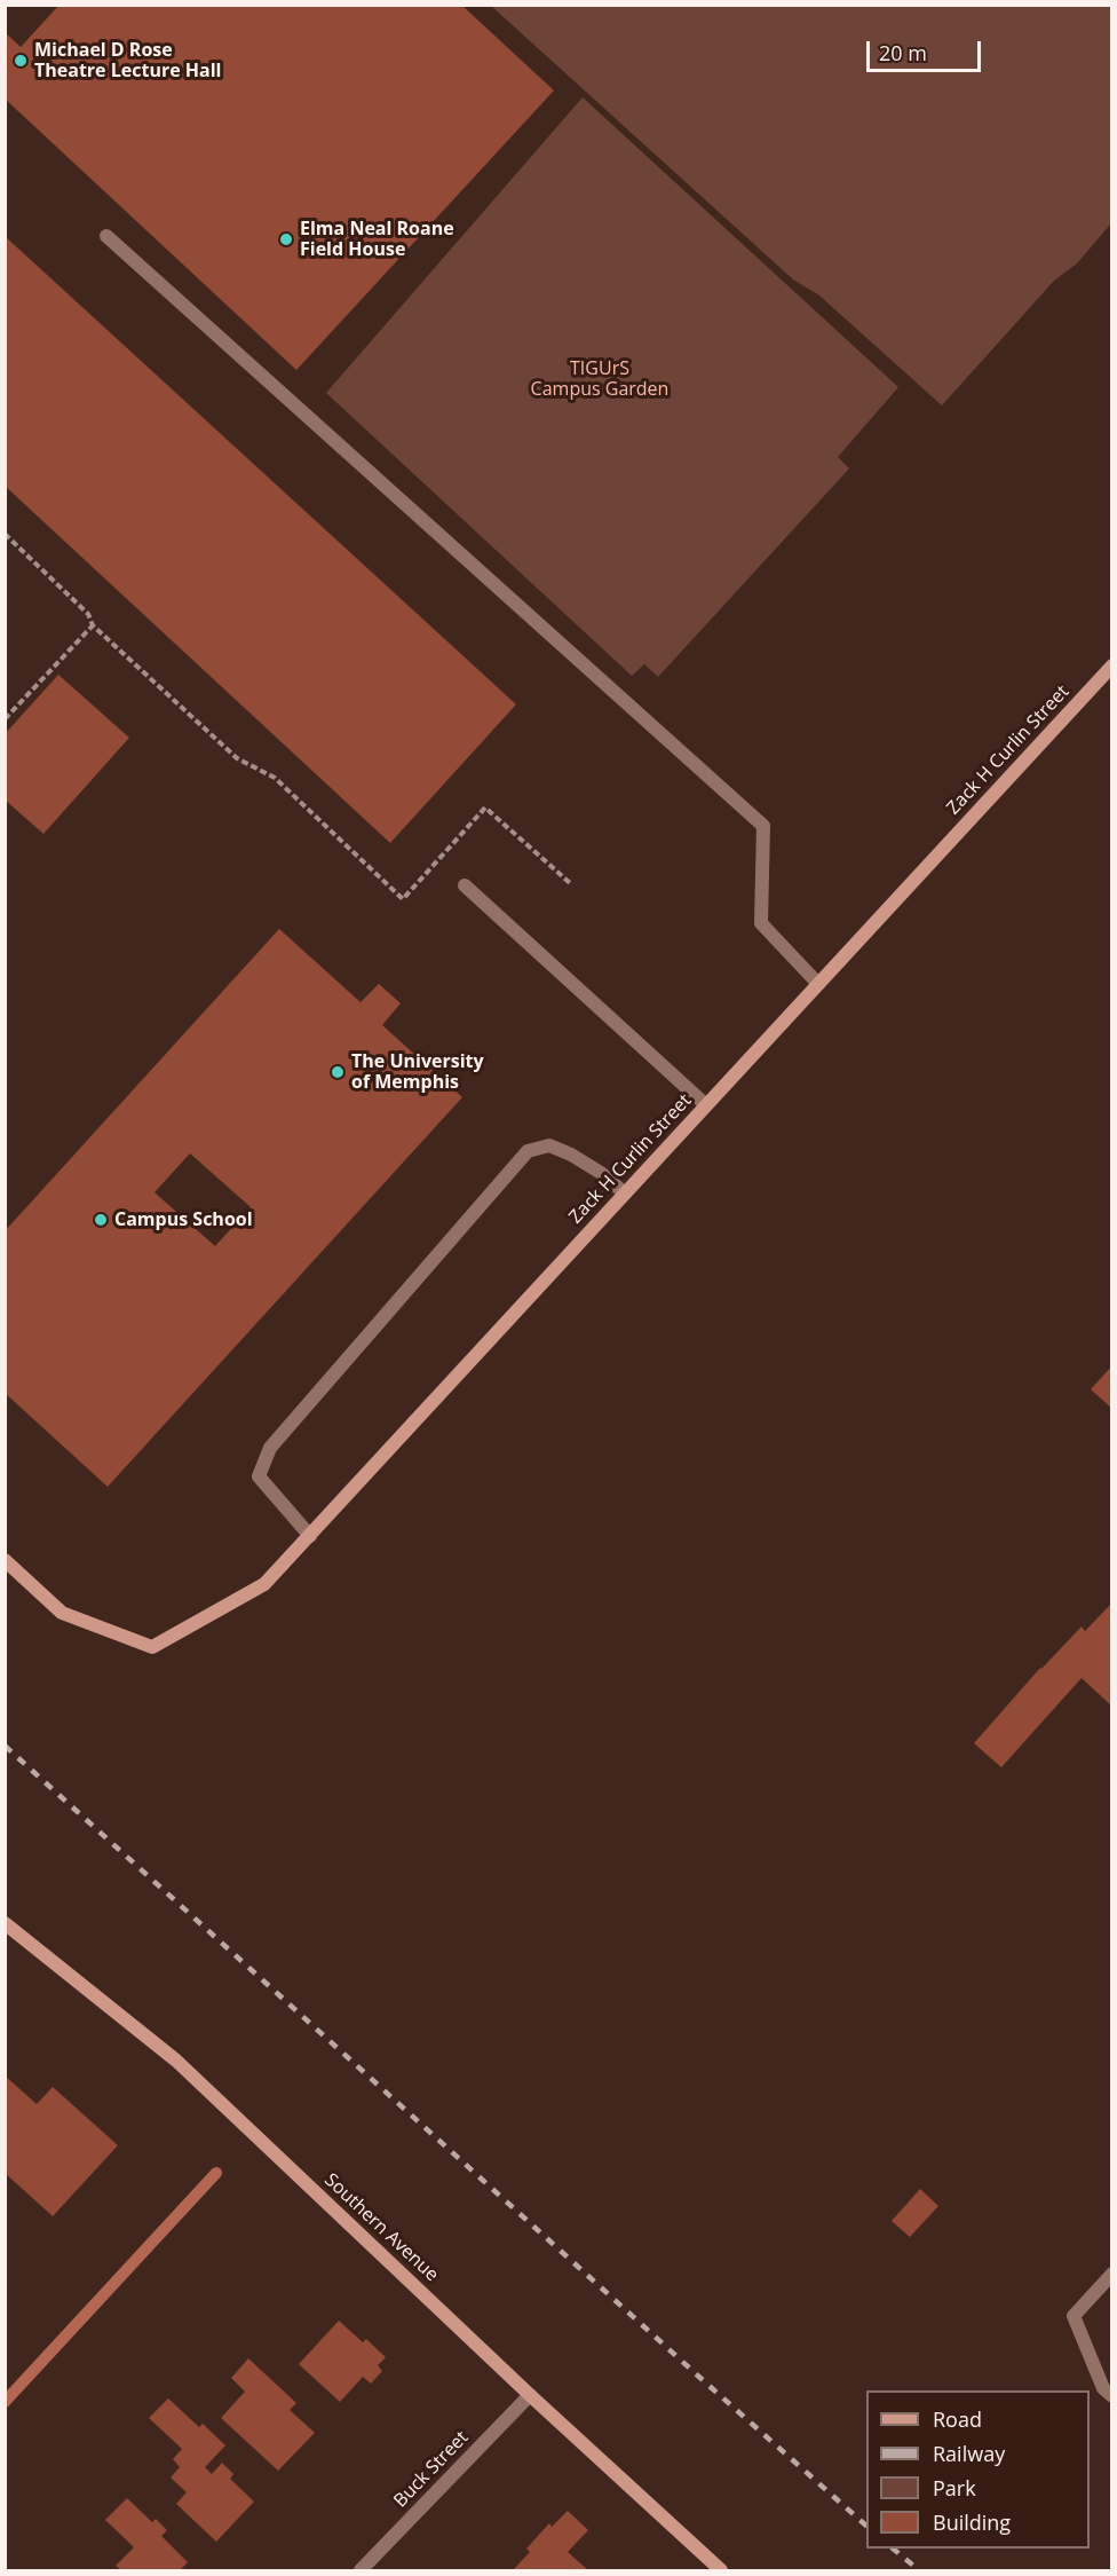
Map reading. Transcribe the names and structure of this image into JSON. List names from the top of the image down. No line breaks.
{"streets":{"street":["Zack H Curlin Street","Southern Avenue","Buck Street"]},"crossings":[["Southern Avenue","Buck Street"]],"parks":["TIGUrS Campus Garden"],"places":["Michael D Rose Theatre Lecture Hall","Elma Neal Roane Field House","The University of Memphis","Campus School"],"legend":["Road","Railway","Park","Building"],"scale_bar":"20 m"}
